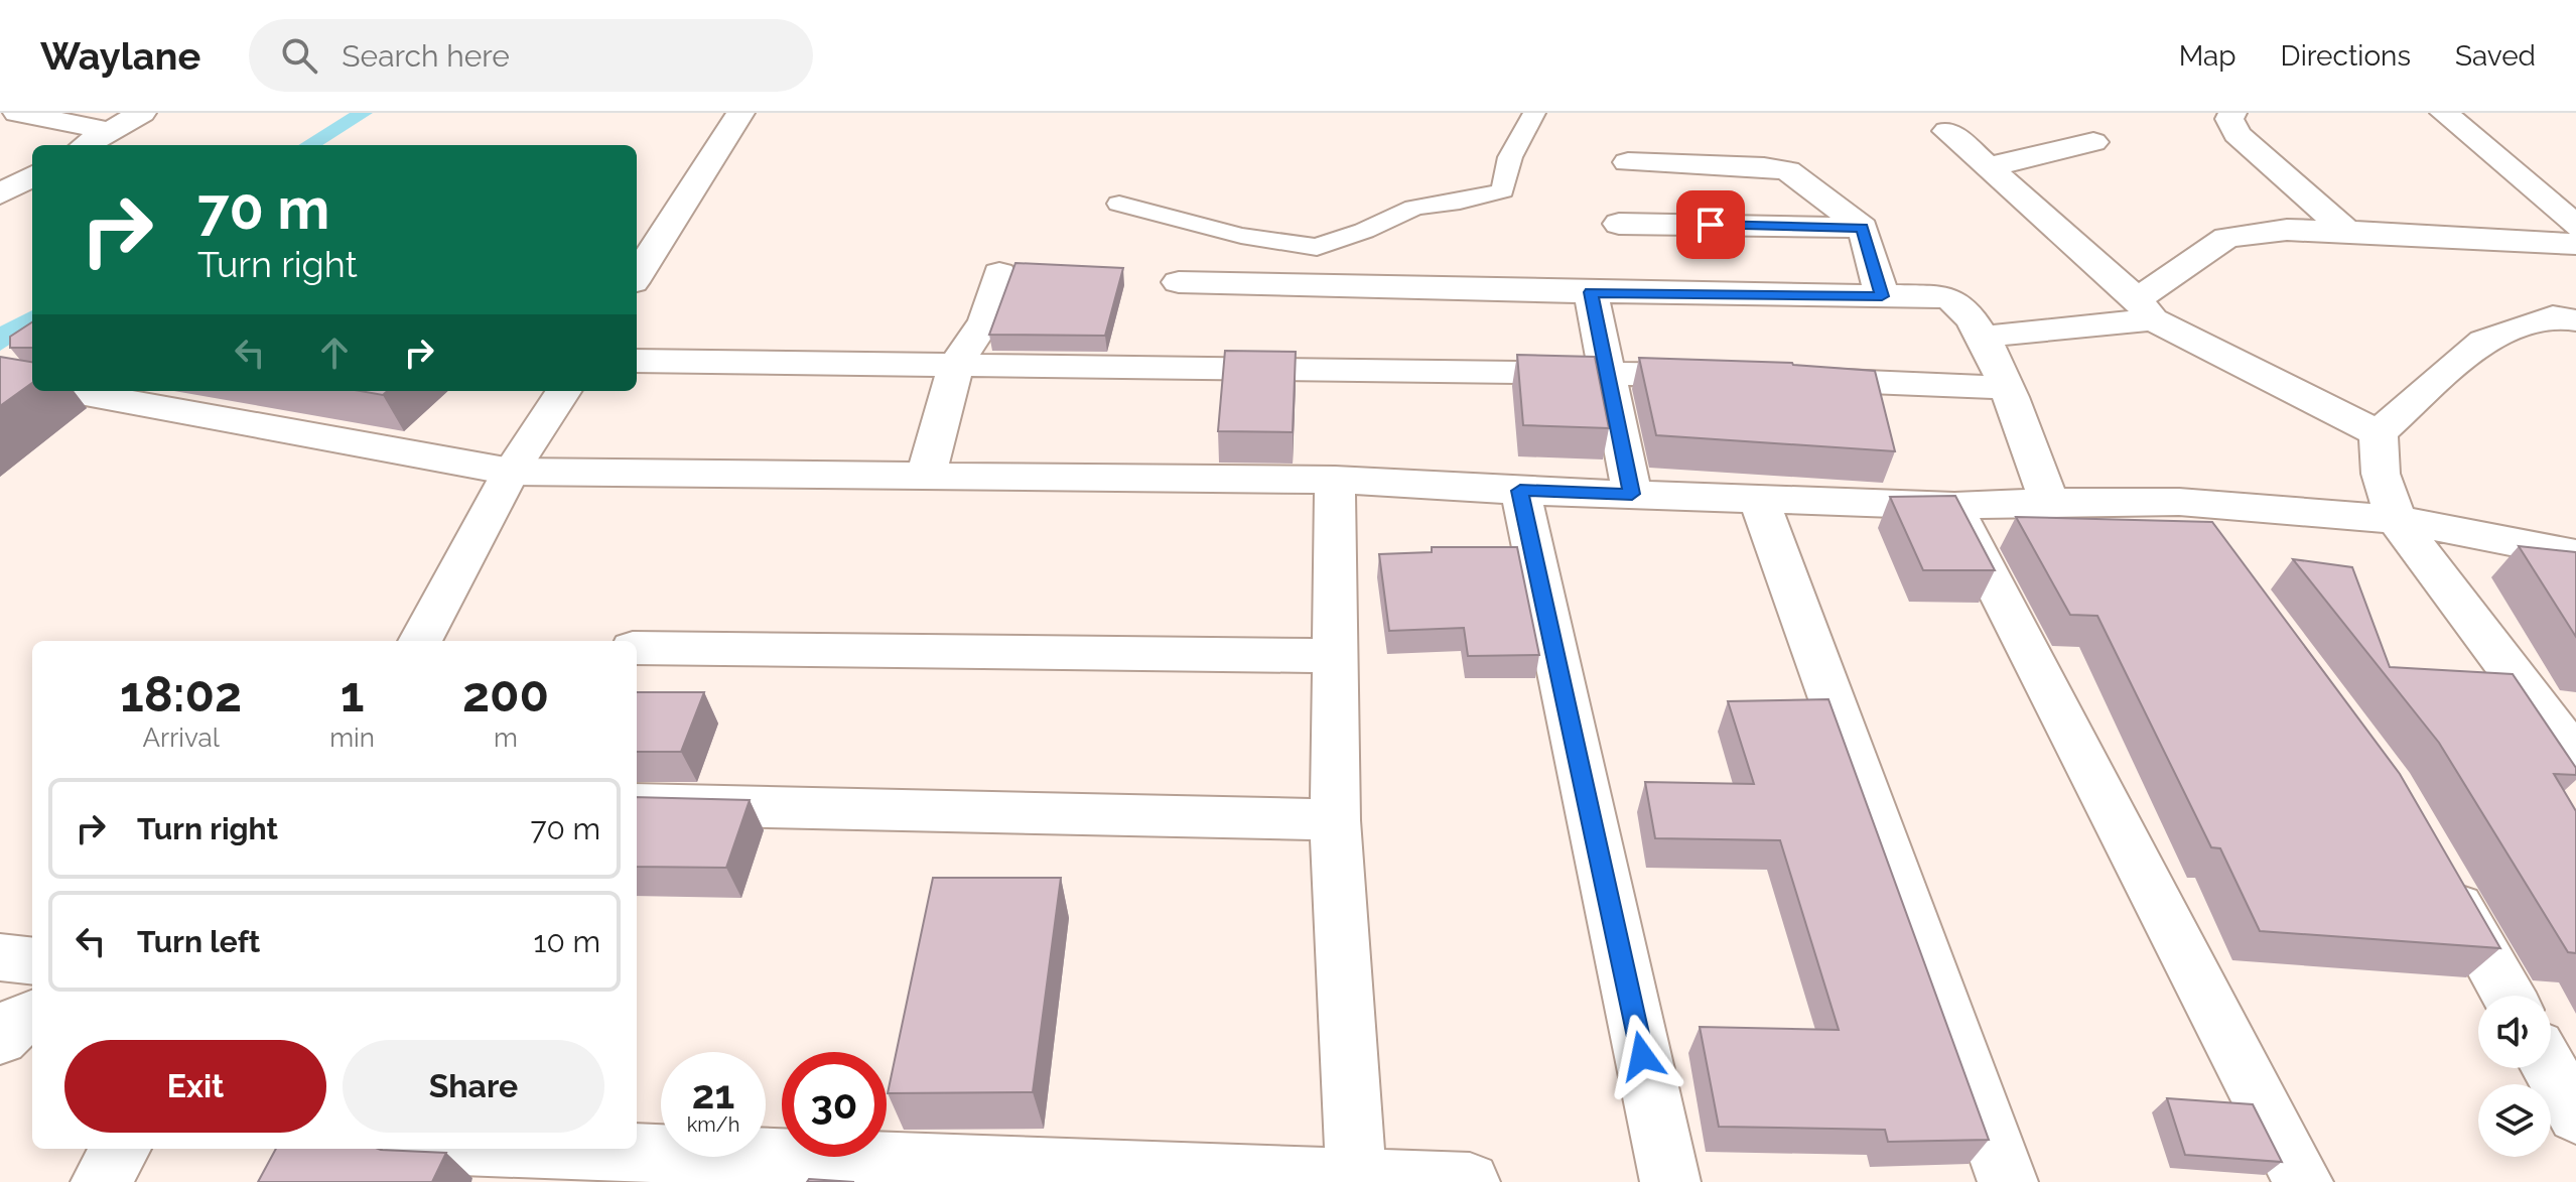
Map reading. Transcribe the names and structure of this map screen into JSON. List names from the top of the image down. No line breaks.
{"page":{"header":"Waylane","search":"Search here","nav":["Map","Directions","Saved"],"turn":["70 m","Turn right"],"eta":["18:02","Arrival","1","min","200","m"],"list":[{"name":"Turn right","value":"70 m"},{"name":"Turn left","value":"10 m"}],"buttons":["Exit","Share"],"speed":"21 km/h","limit":"30"}}
